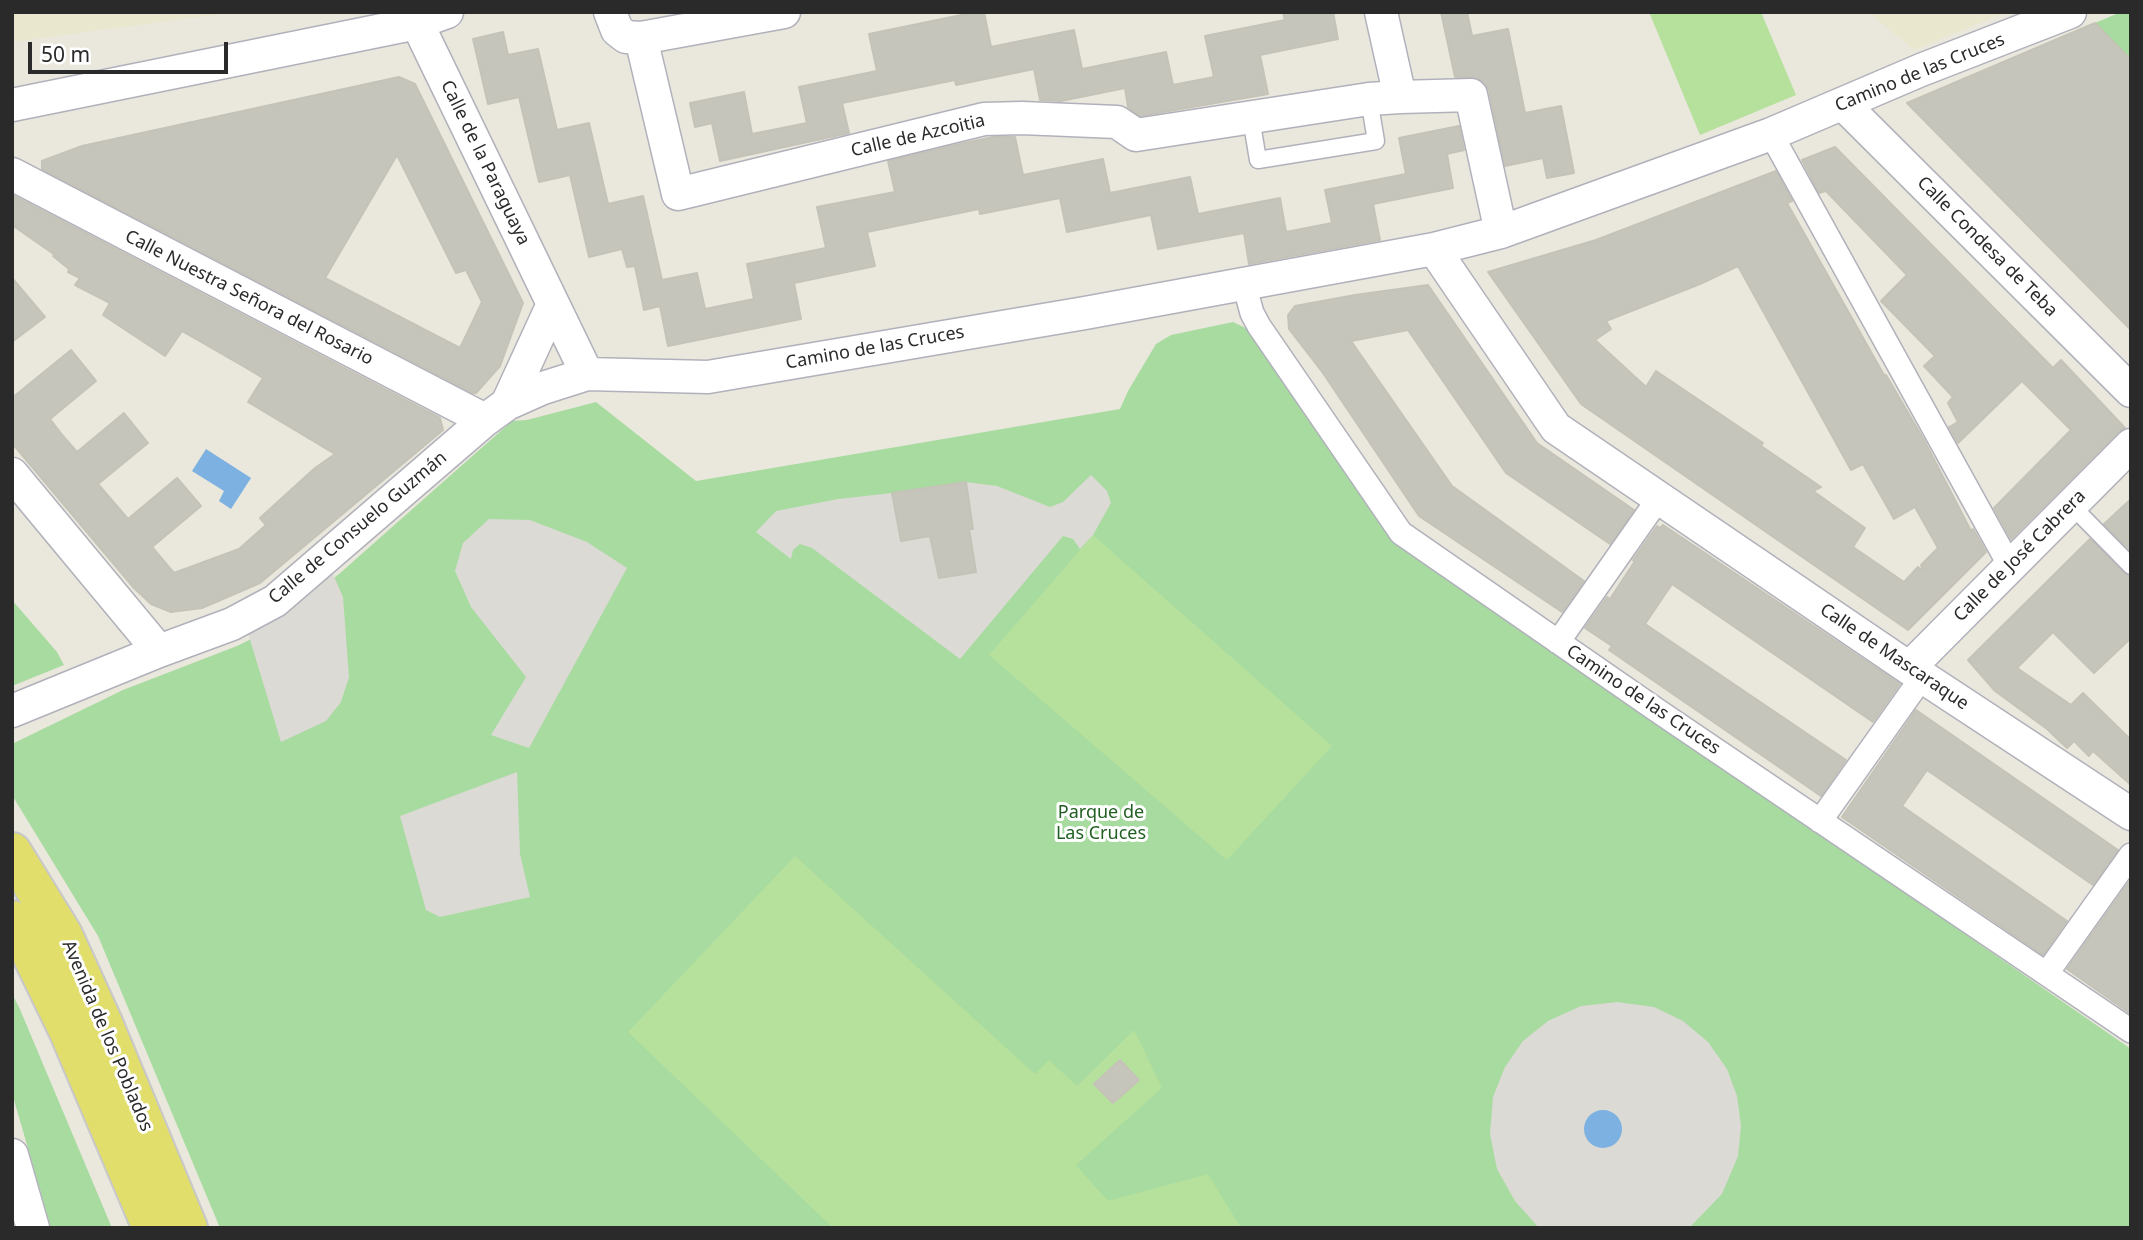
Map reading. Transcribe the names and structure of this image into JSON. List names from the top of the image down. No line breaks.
{"streets":{"main road":["Avenida de los Poblados"],"street":["Camino de las Cruces","Calle de Azcoitia","Calle de la Paraguaya","Calle Condesa de Teba","Calle Nuestra Señora del Rosario","Calle de Consuelo Guzmán","Calle de José Cabrera","Calle de Mascaraque"]},"crossings":[["Camino de las Cruces","Calle de Azcoitia"],["Camino de las Cruces","Calle de la Paraguaya"],["Camino de las Cruces","Calle Condesa de Teba"],["Camino de las Cruces","Calle Nuestra Señora del Rosario"],["Camino de las Cruces","Calle de Consuelo Guzmán"],["Camino de las Cruces","Calle de Mascaraque"],["Calle Nuestra Señora del Rosario","Calle de Consuelo Guzmán"],["Calle de José Cabrera","Calle de Mascaraque"]],"parks":["Parque de Las Cruces"],"scale_bar":"50 m"}
